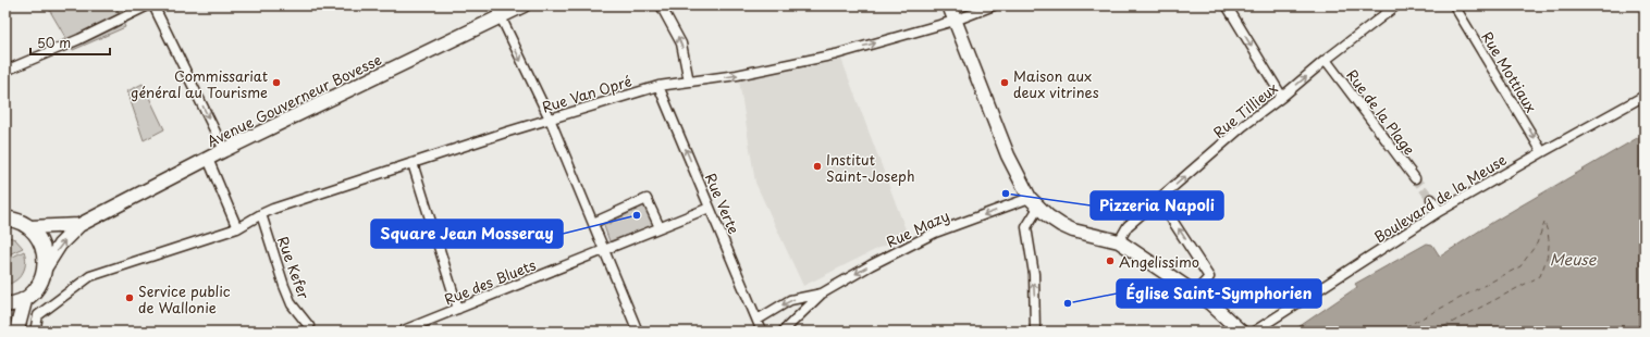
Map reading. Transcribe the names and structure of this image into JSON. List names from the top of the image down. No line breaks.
{"streets":{"main road":["Avenue Gouverneur Bovesse"],"street":["Rue Mottiaux","Rue Van Opré","Rue Tillieux","Rue de la Plage","Boulevard de la Meuse","Rue Verte","Rue Mazy","Rue Kefer","Rue des Bluets"]},"crossings":[["Rue Mottiaux","Boulevard de la Meuse"],["Rue Van Opré","Rue Verte"],["Rue Van Opré","Rue Kefer"],["Rue Tillieux","Rue de la Plage"],["Rue Verte","Rue Mazy"],["Rue Verte","Rue des Bluets"]],"one_way":["Rue Mottiaux","Rue Tillieux","Rue Verte","Rue Mazy"],"water":["Meuse"],"places":["Commissariat général au Tourisme","Maison aux deux vitrines","Institut Saint-Joseph","Pizzeria Napoli","Square Jean Mosseray","Angelissimo","Service public de Wallonie","Église Saint-Symphorien"],"scale_bar":"50 m"}
